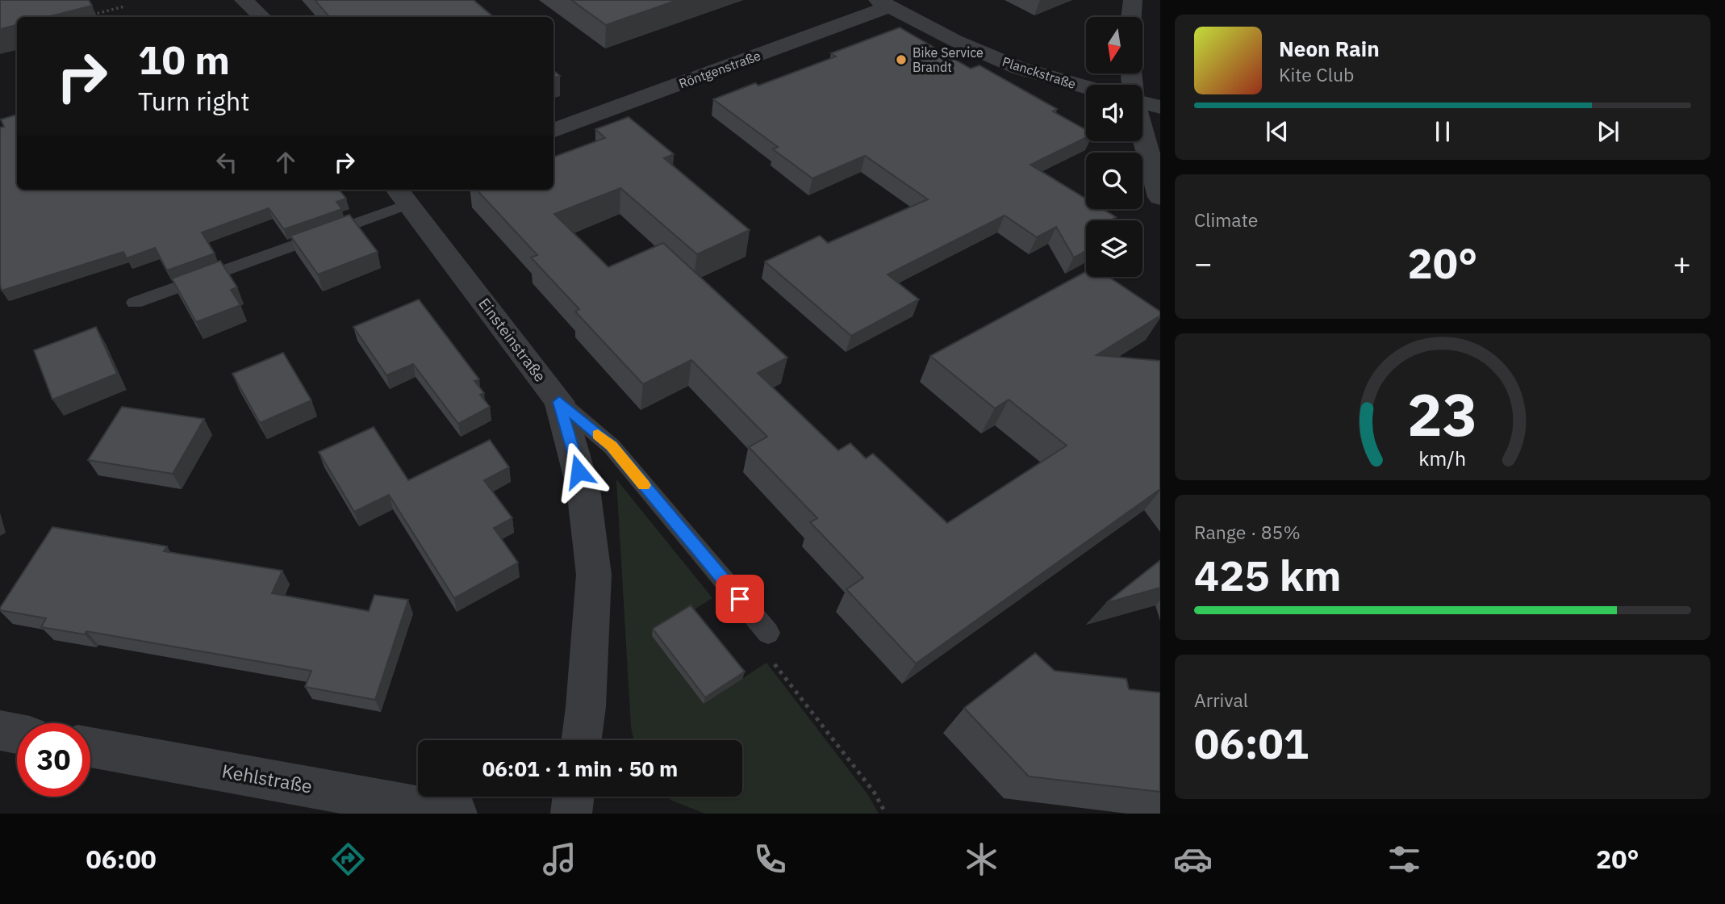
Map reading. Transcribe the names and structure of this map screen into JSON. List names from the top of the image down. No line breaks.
{"streets":{"street":["Röntgenstraße","Planckstraße","Einsteinstraße","Kehlstraße"]},"crossings":[["Röntgenstraße","Planckstraße"]],"places":["Bike Service Brandt"],"north":"bottom","page":{"turn":["10 m","Turn right"],"song":["Neon Rain","Kite Club"],"tile":["Climate",["Range · 85%","425 km"],["Arrival","06:01"]],"heat":["−","20°","+"],"limit":"30","trip":"06:01 · 1 min · 50 m","tabs":["06:00","20°"],"gauge":["23","km/h"]}}
